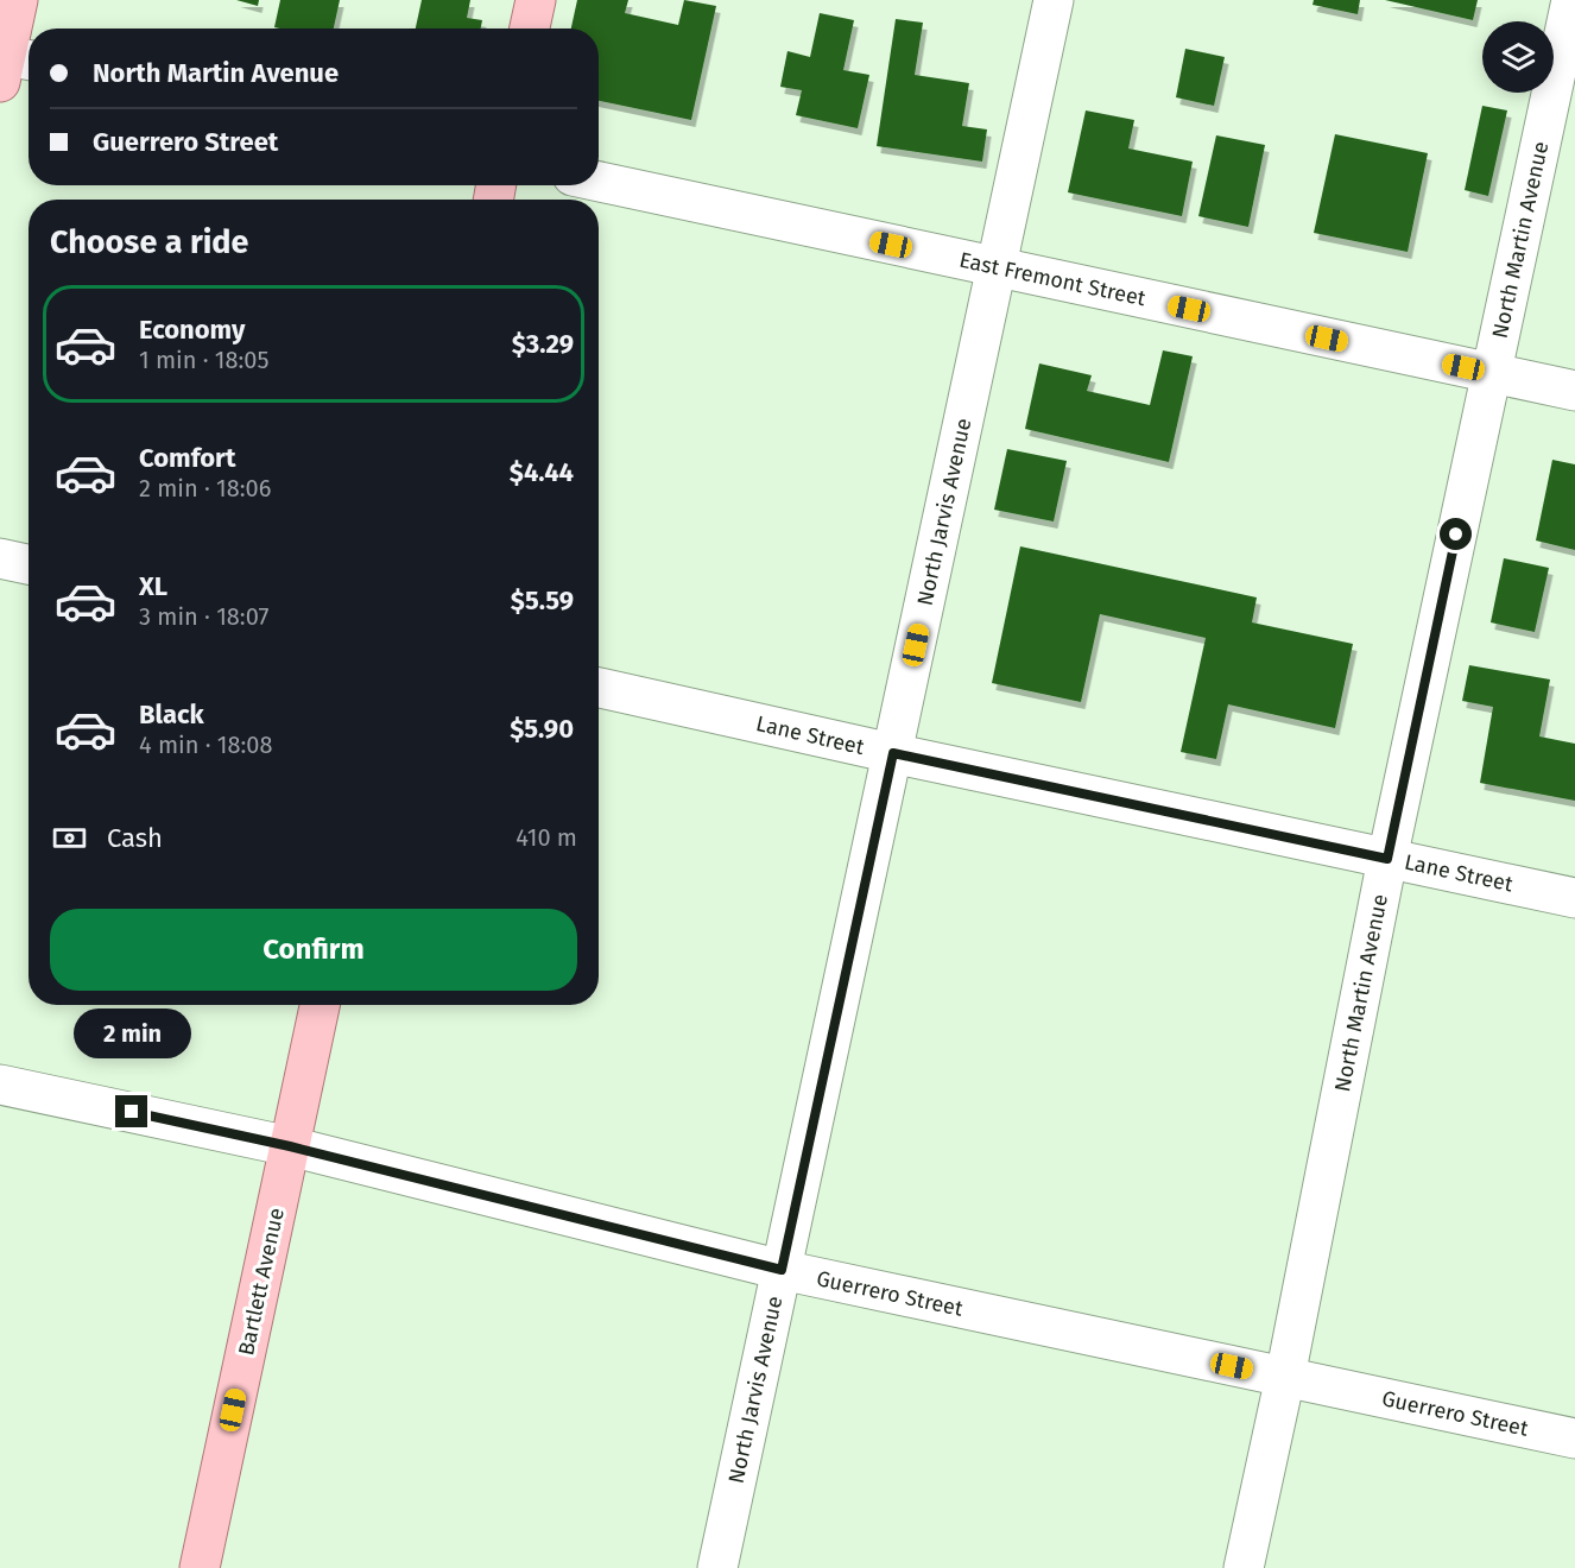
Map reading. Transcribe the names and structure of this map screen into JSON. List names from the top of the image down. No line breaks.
{"streets":{"main road":["Bartlett Avenue"],"street":["North Martin Avenue","East Fremont Street","North Jarvis Avenue","Lane Street","Guerrero Street"]},"crossings":[["North Martin Avenue","East Fremont Street"],["North Martin Avenue","Lane Street"],["North Martin Avenue","Guerrero Street"],["East Fremont Street","North Jarvis Avenue"],["North Jarvis Avenue","Lane Street"],["North Jarvis Avenue","Guerrero Street"],["Bartlett Avenue","Guerrero Street"]],"page":{"banner":["North Martin Avenue","Guerrero Street"],"heading":"Choose a ride","list":[{"name":"Economy","note":"1 min · 18:05","value":"$3.29"},{"name":"Comfort","note":"2 min · 18:06","value":"$4.44"},{"name":"XL","note":"3 min · 18:07","value":"$5.59"},{"name":"Black","note":"4 min · 18:08","value":"$5.90"}],"pay":["Cash","410 m"],"buttons":"Confirm","bubble":"2 min"}}
